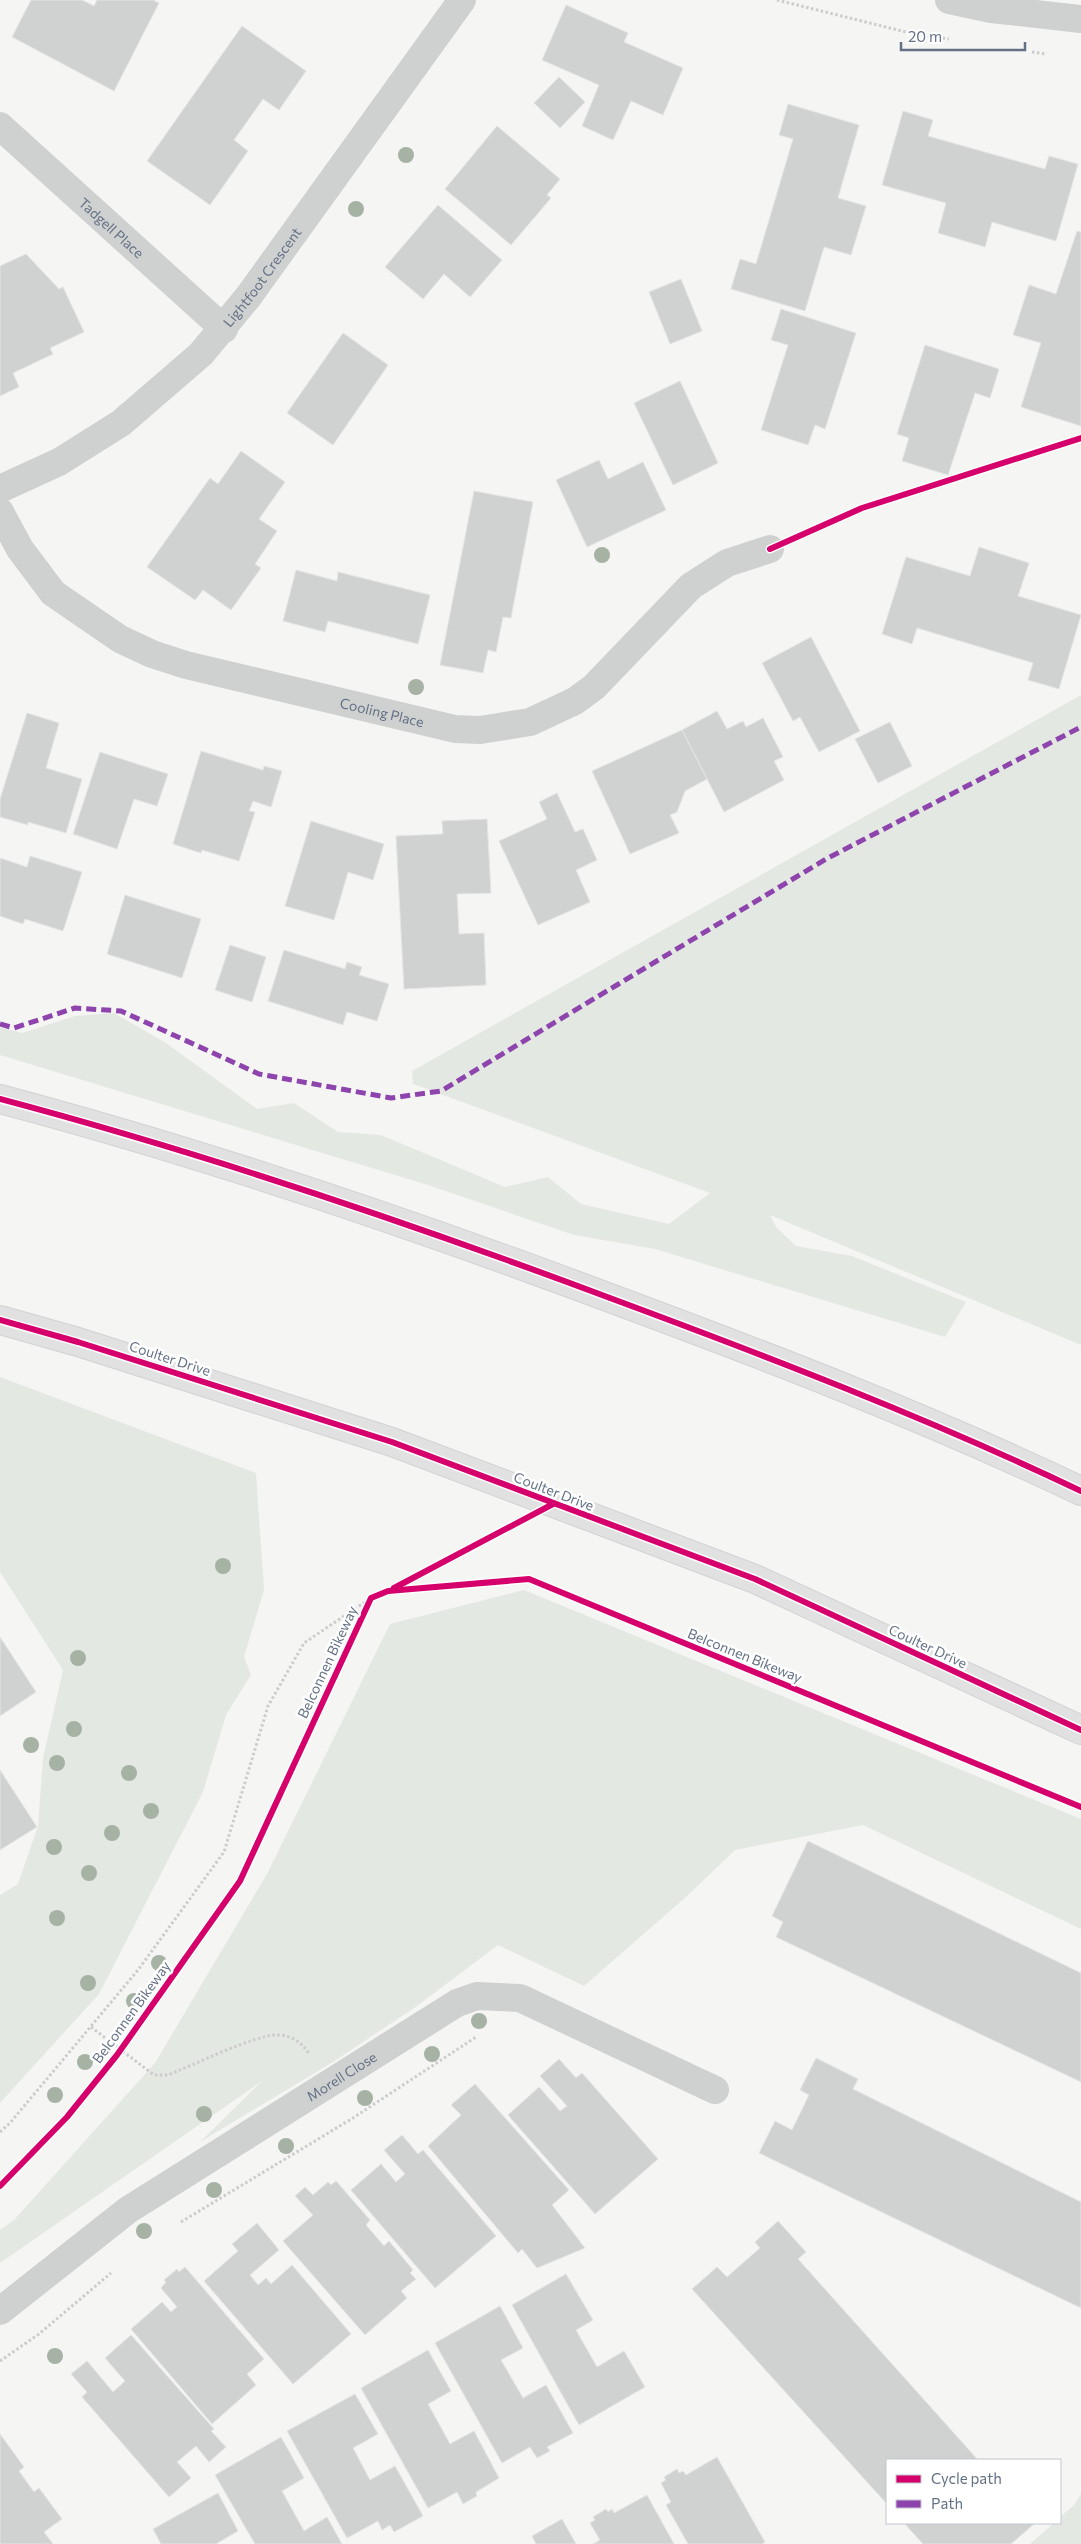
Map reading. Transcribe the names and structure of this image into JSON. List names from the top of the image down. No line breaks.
{"streets":{"main road":["Coulter Drive"],"street":["Tadgell Place","Lightfoot Crescent","Cooling Place","Morell Close"],"cycle path":["Belconnen Bikeway"]},"crossings":[["Tadgell Place","Lightfoot Crescent"]],"legend":["Cycle path","Path"],"scale_bar":"20 m"}
